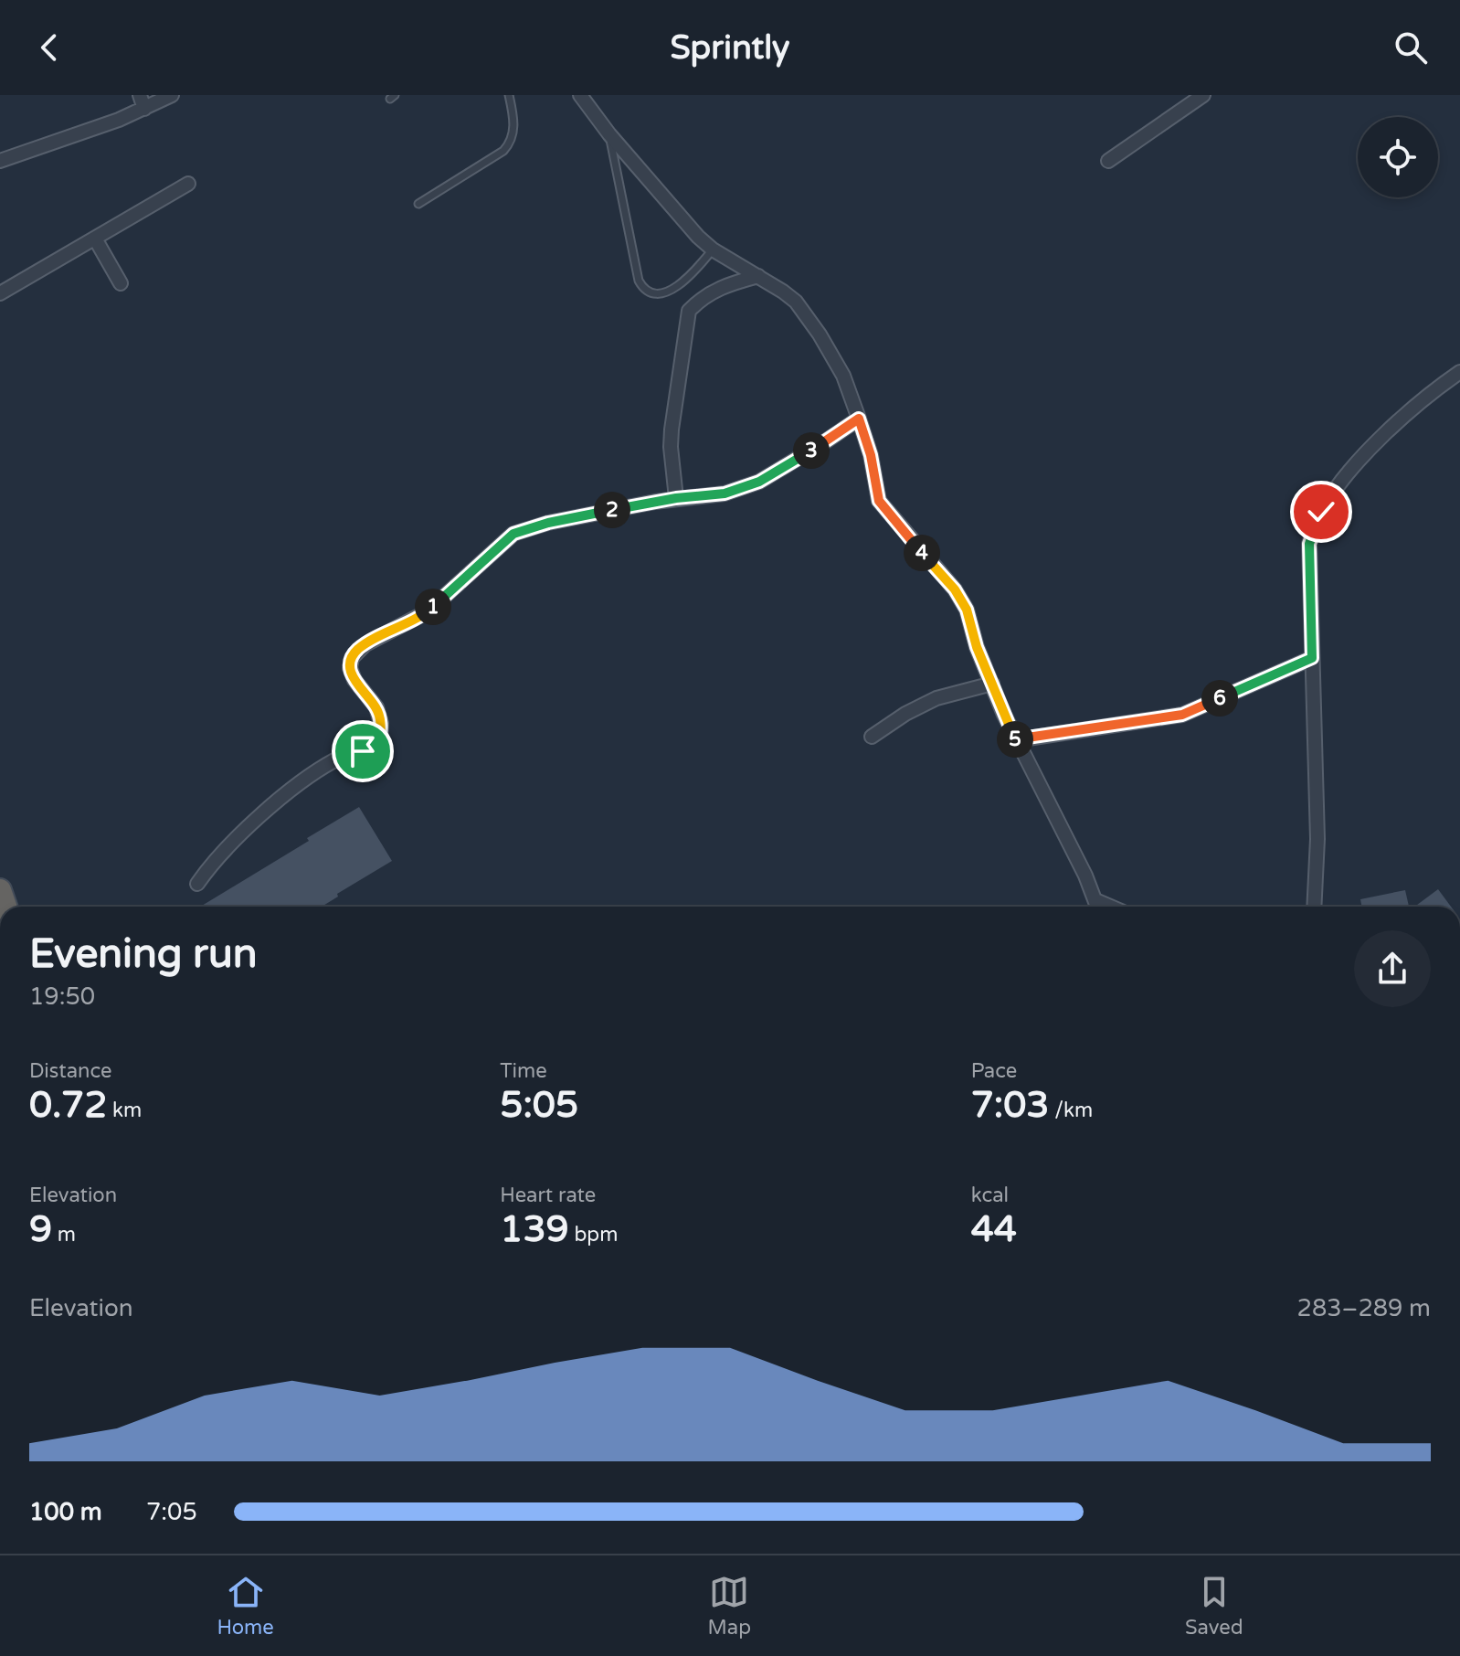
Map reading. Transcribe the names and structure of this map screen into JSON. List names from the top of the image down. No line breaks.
{"page":{"header":"Sprintly","pins":["3","2","4","1","6","5"],"heading":["Evening run","19:50"],"stats":[["Distance","0.72 km"],["Time","5:05"],["Pace","7:03 /km"],["Elevation","9 m"],["Heart rate","139 bpm"],["kcal","44"]],"chart":["Elevation","283–289 m"],"list":[{"name":"100 m","note":"7:05"}],"tabs":["Home","Map","Saved"]}}
